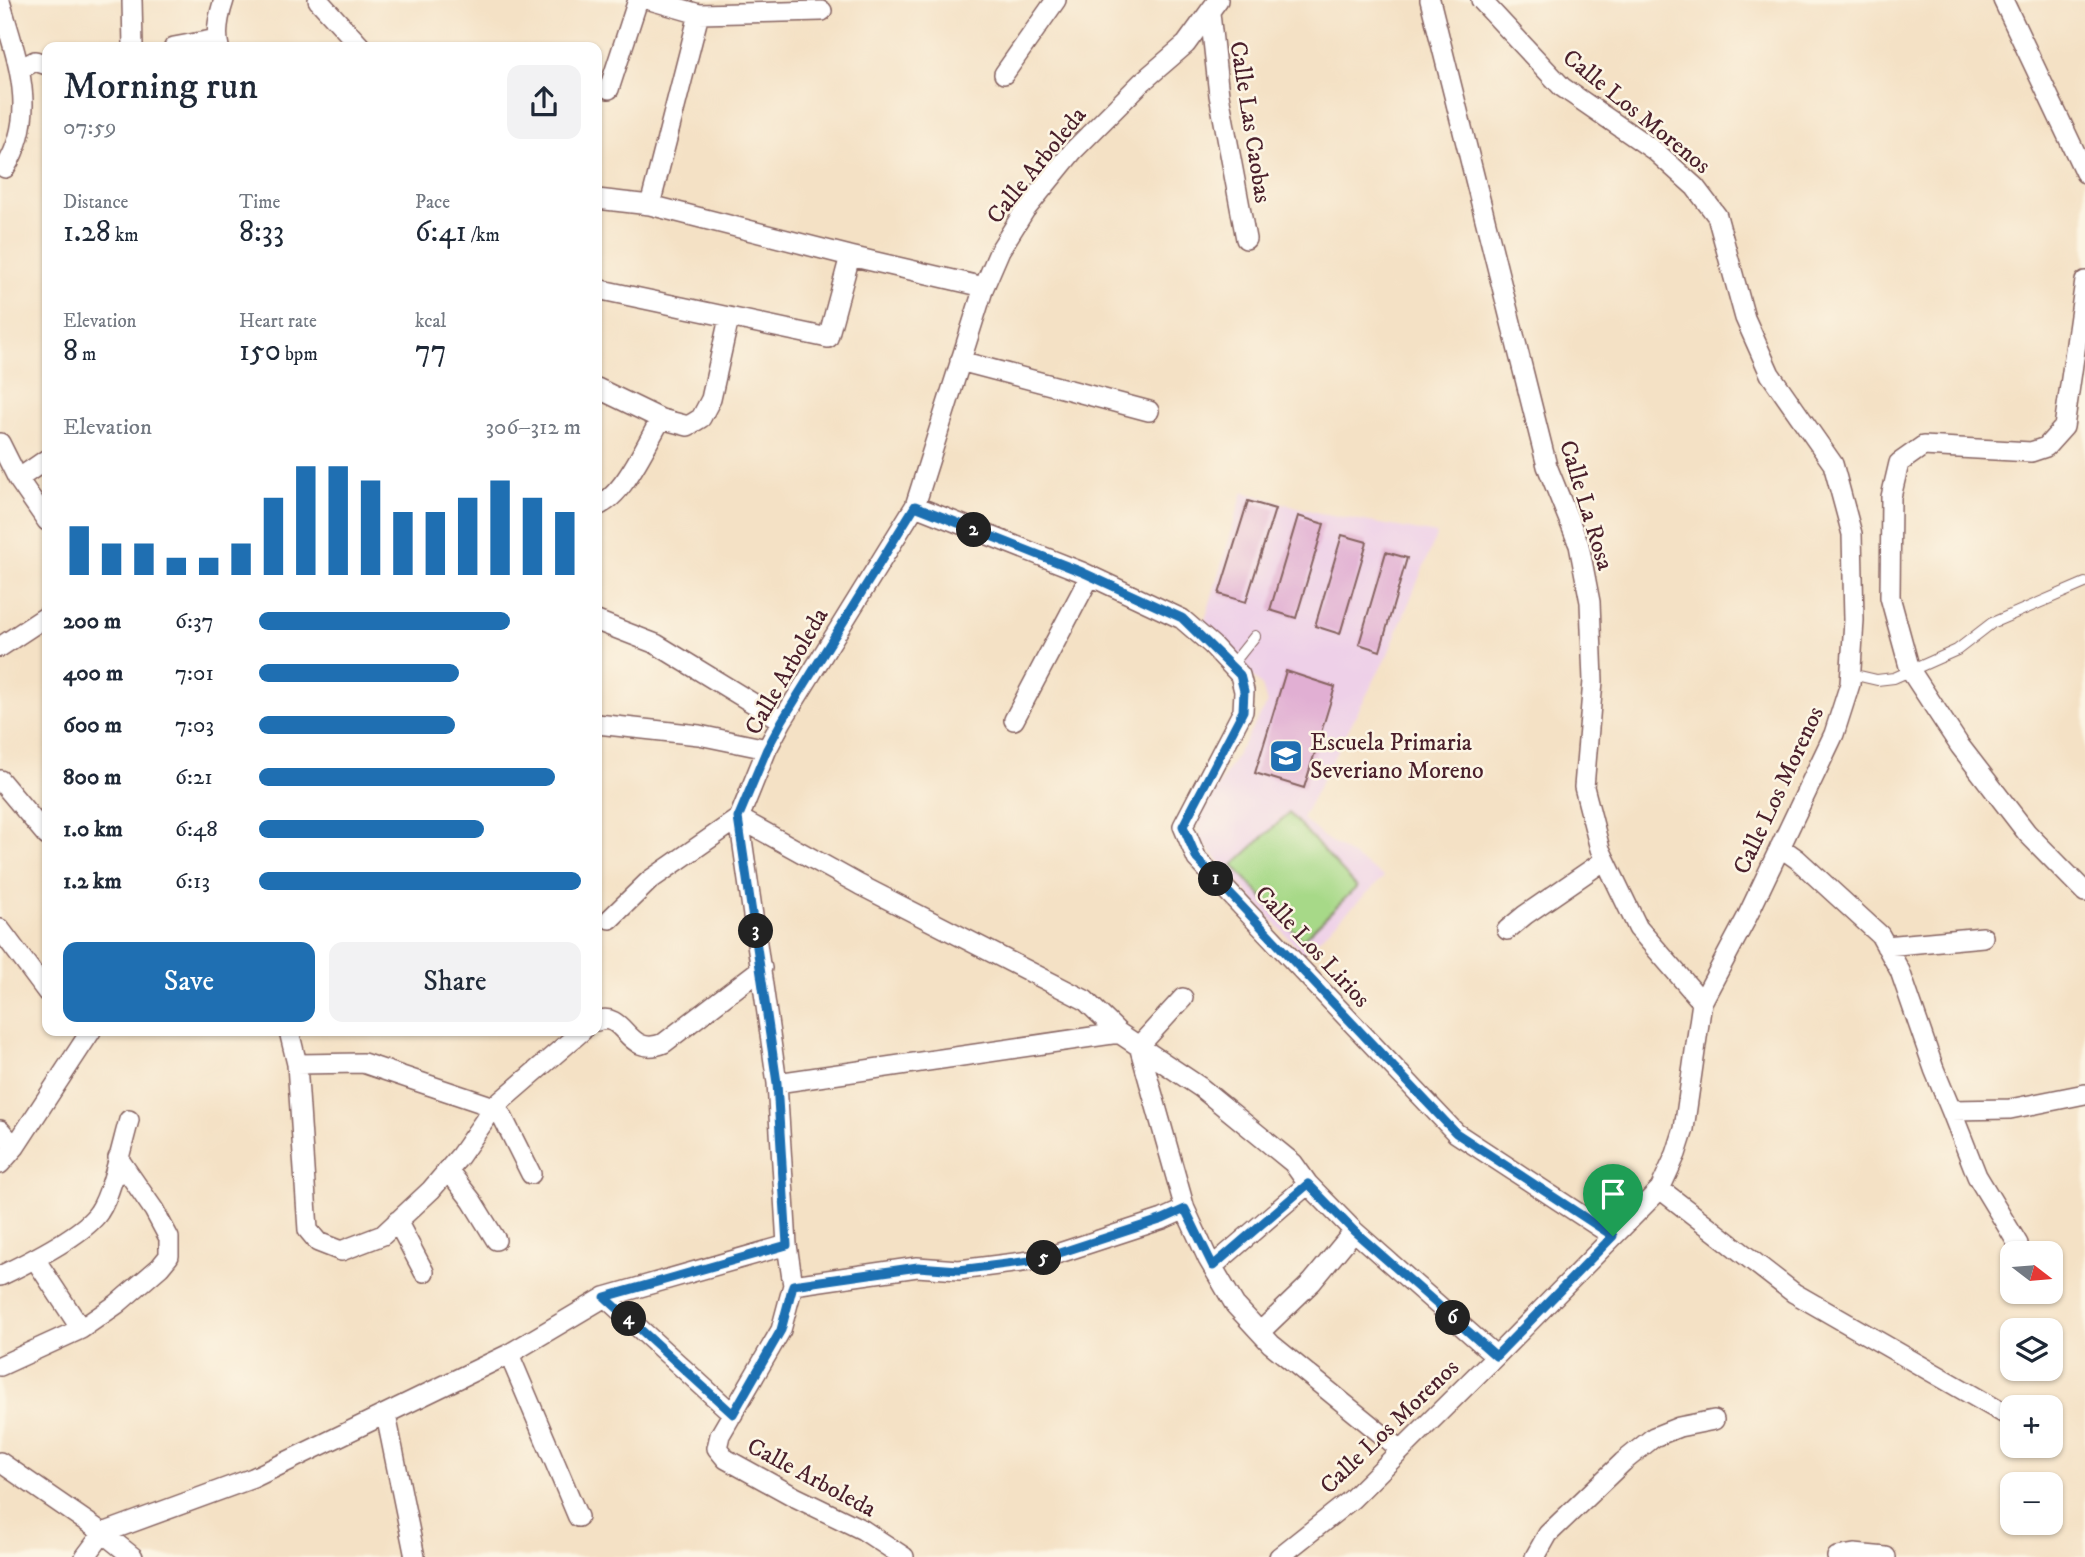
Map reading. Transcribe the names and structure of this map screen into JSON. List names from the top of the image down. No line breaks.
{"streets":{"street":["Calle Los Morenos","Calle Las Caobas","Calle Arboleda","Calle La Rosa","Calle Los Lirios"]},"crossings":[["Calle Los Morenos","Calle La Rosa"],["Calle Los Morenos","Calle Los Lirios"],["Calle Las Caobas","Calle Arboleda"],["Calle Arboleda","Calle Los Lirios"]],"places":{"school or university":["Escuela Primaria Severiano Moreno"]},"north":"right","page":{"heading":["Morning run","07:59"],"stats":[["Distance","1.28 km"],["Time","8:33"],["Pace","6:41 /km"],["Elevation","8 m"],["Heart rate","150 bpm"],["kcal","77"]],"chart":["Elevation","306–312 m"],"pins":["2","1","3","5","6","4"],"list":[{"name":"200 m","note":"6:37"},{"name":"400 m","note":"7:01"},{"name":"600 m","note":"7:03"},{"name":"800 m","note":"6:21"},{"name":"1.0 km","note":"6:48"},{"name":"1.2 km","note":"6:13"}],"buttons":["Save","Share"],"map_buttons":["+","−"]}}
